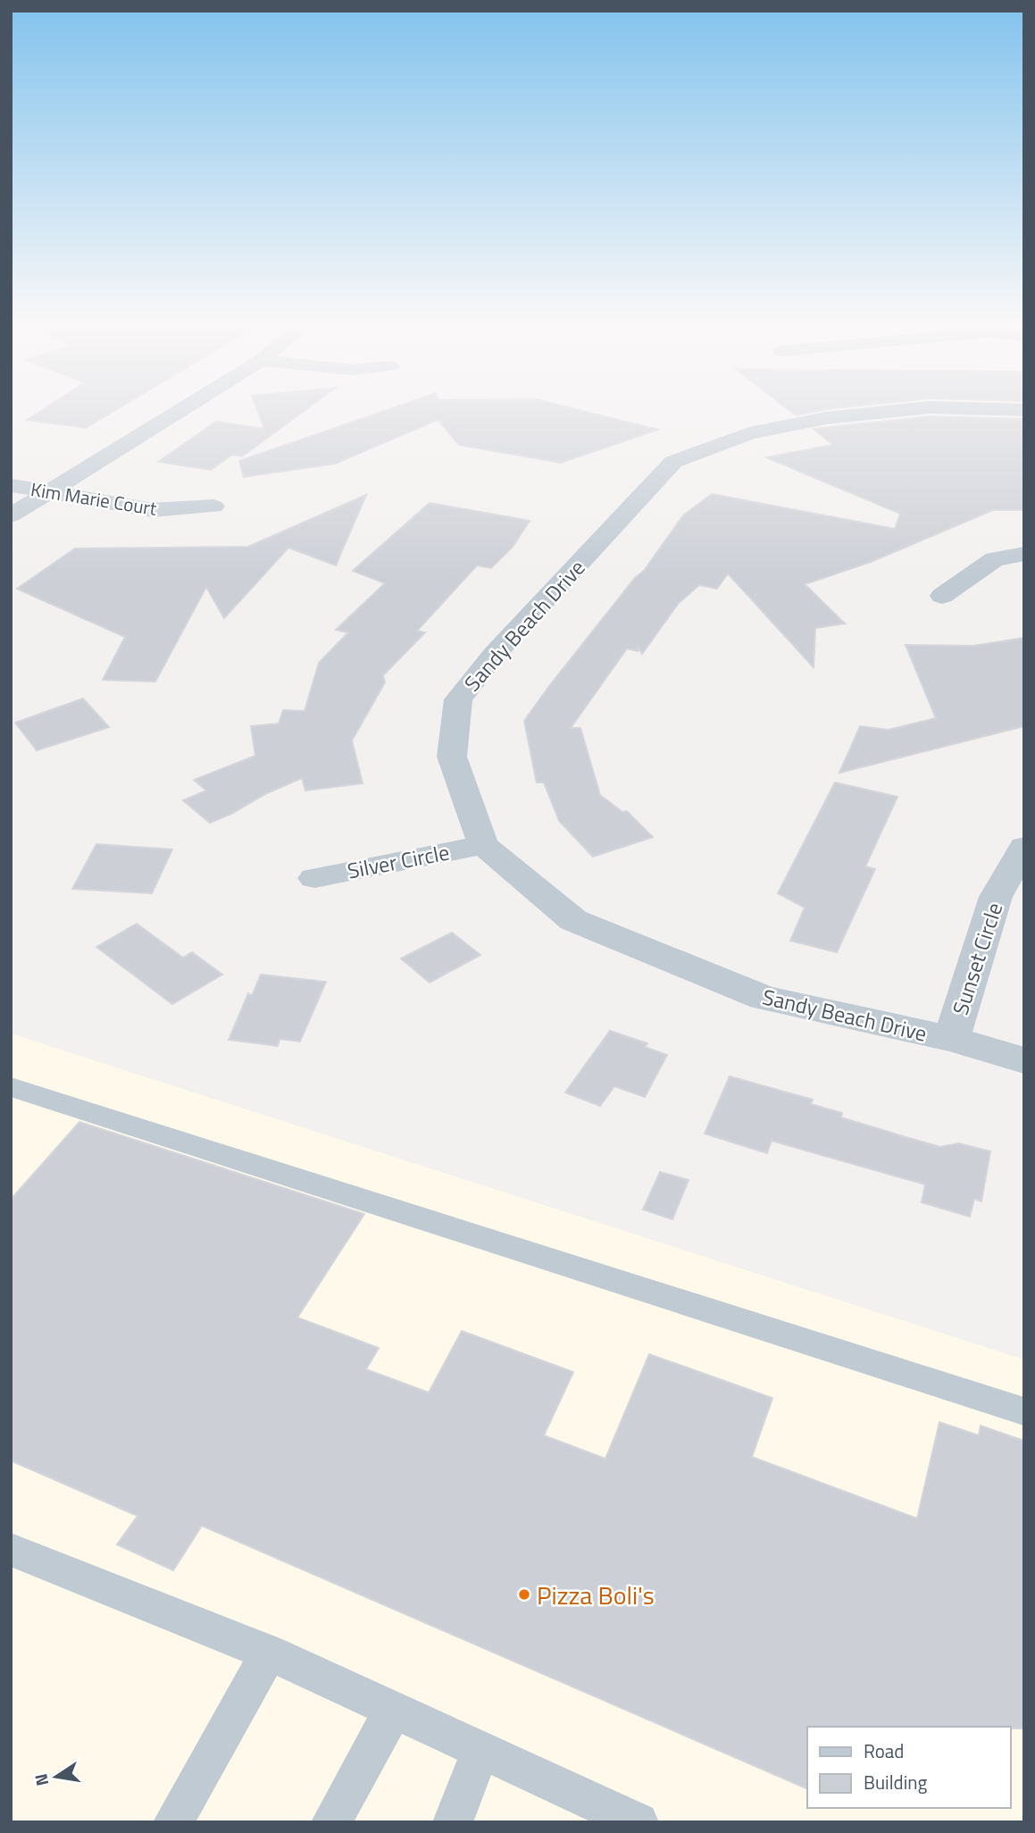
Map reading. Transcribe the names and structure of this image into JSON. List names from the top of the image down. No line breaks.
{"streets":{"street":["Kim Marie Court","Sandy Beach Drive","Silver Circle","Sunset Circle"]},"crossings":[["Sandy Beach Drive","Silver Circle"],["Sandy Beach Drive","Sunset Circle"]],"places":["Pizza Boli's"],"legend":["Road","Building"],"north":"left"}
